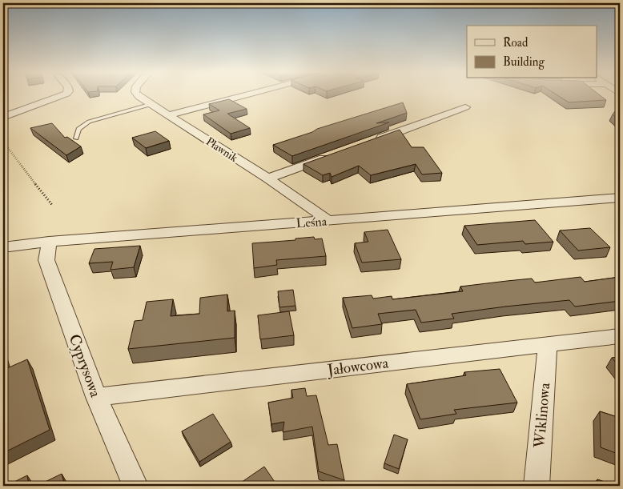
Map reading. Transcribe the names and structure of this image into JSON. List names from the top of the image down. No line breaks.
{"streets":{"street":["Pławnik","Leśna","Cyprysowa","Jałowcowa","Wiklinowa"]},"crossings":[["Pławnik","Leśna"],["Leśna","Cyprysowa"],["Cyprysowa","Jałowcowa"],["Jałowcowa","Wiklinowa"]],"legend":["Road","Building"]}
